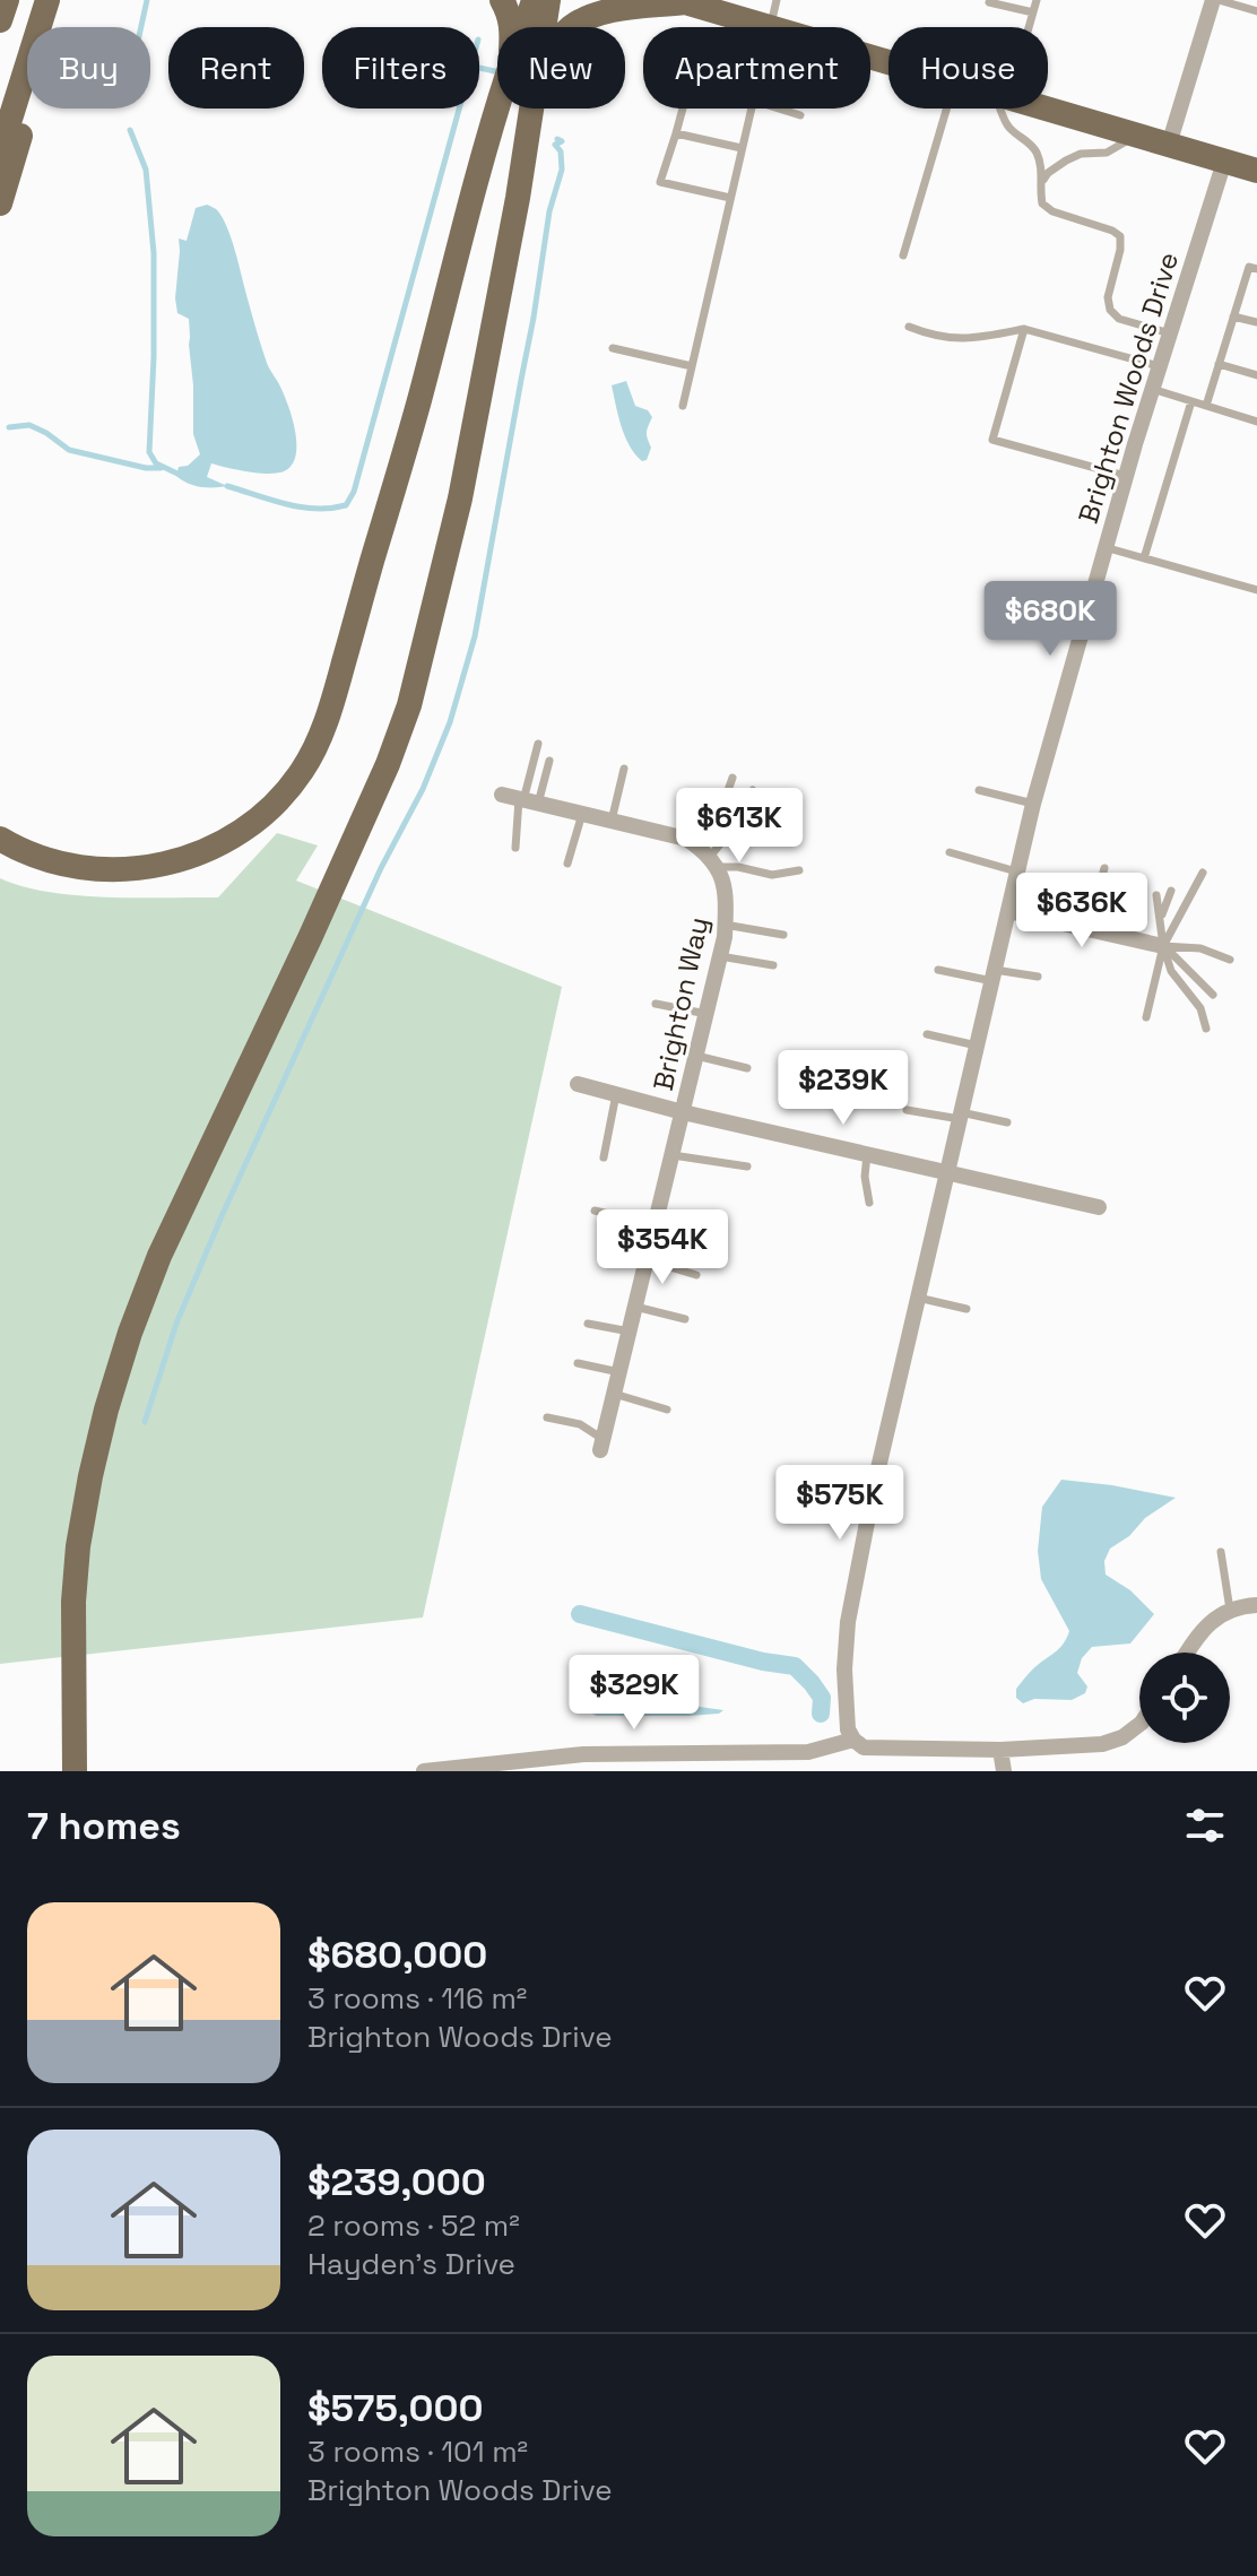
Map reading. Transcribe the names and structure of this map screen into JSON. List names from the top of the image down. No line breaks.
{"streets":{"street":["Brighton Woods Drive","Brighton Way"]},"page":{"chip":["Buy","Rent","Filters","New","Apartment","House"],"price":["$680K","$613K","$636K","$239K","$354K","$575K","$329K"],"heading":"7 homes","list":[{"name":"$680,000","note":"3 rooms · 116 m² · Brighton Woods Drive"},{"name":"$239,000","note":"2 rooms · 52 m² · Hayden's Drive"},{"name":"$575,000","note":"3 rooms · 101 m² · Brighton Woods Drive"}]}}
